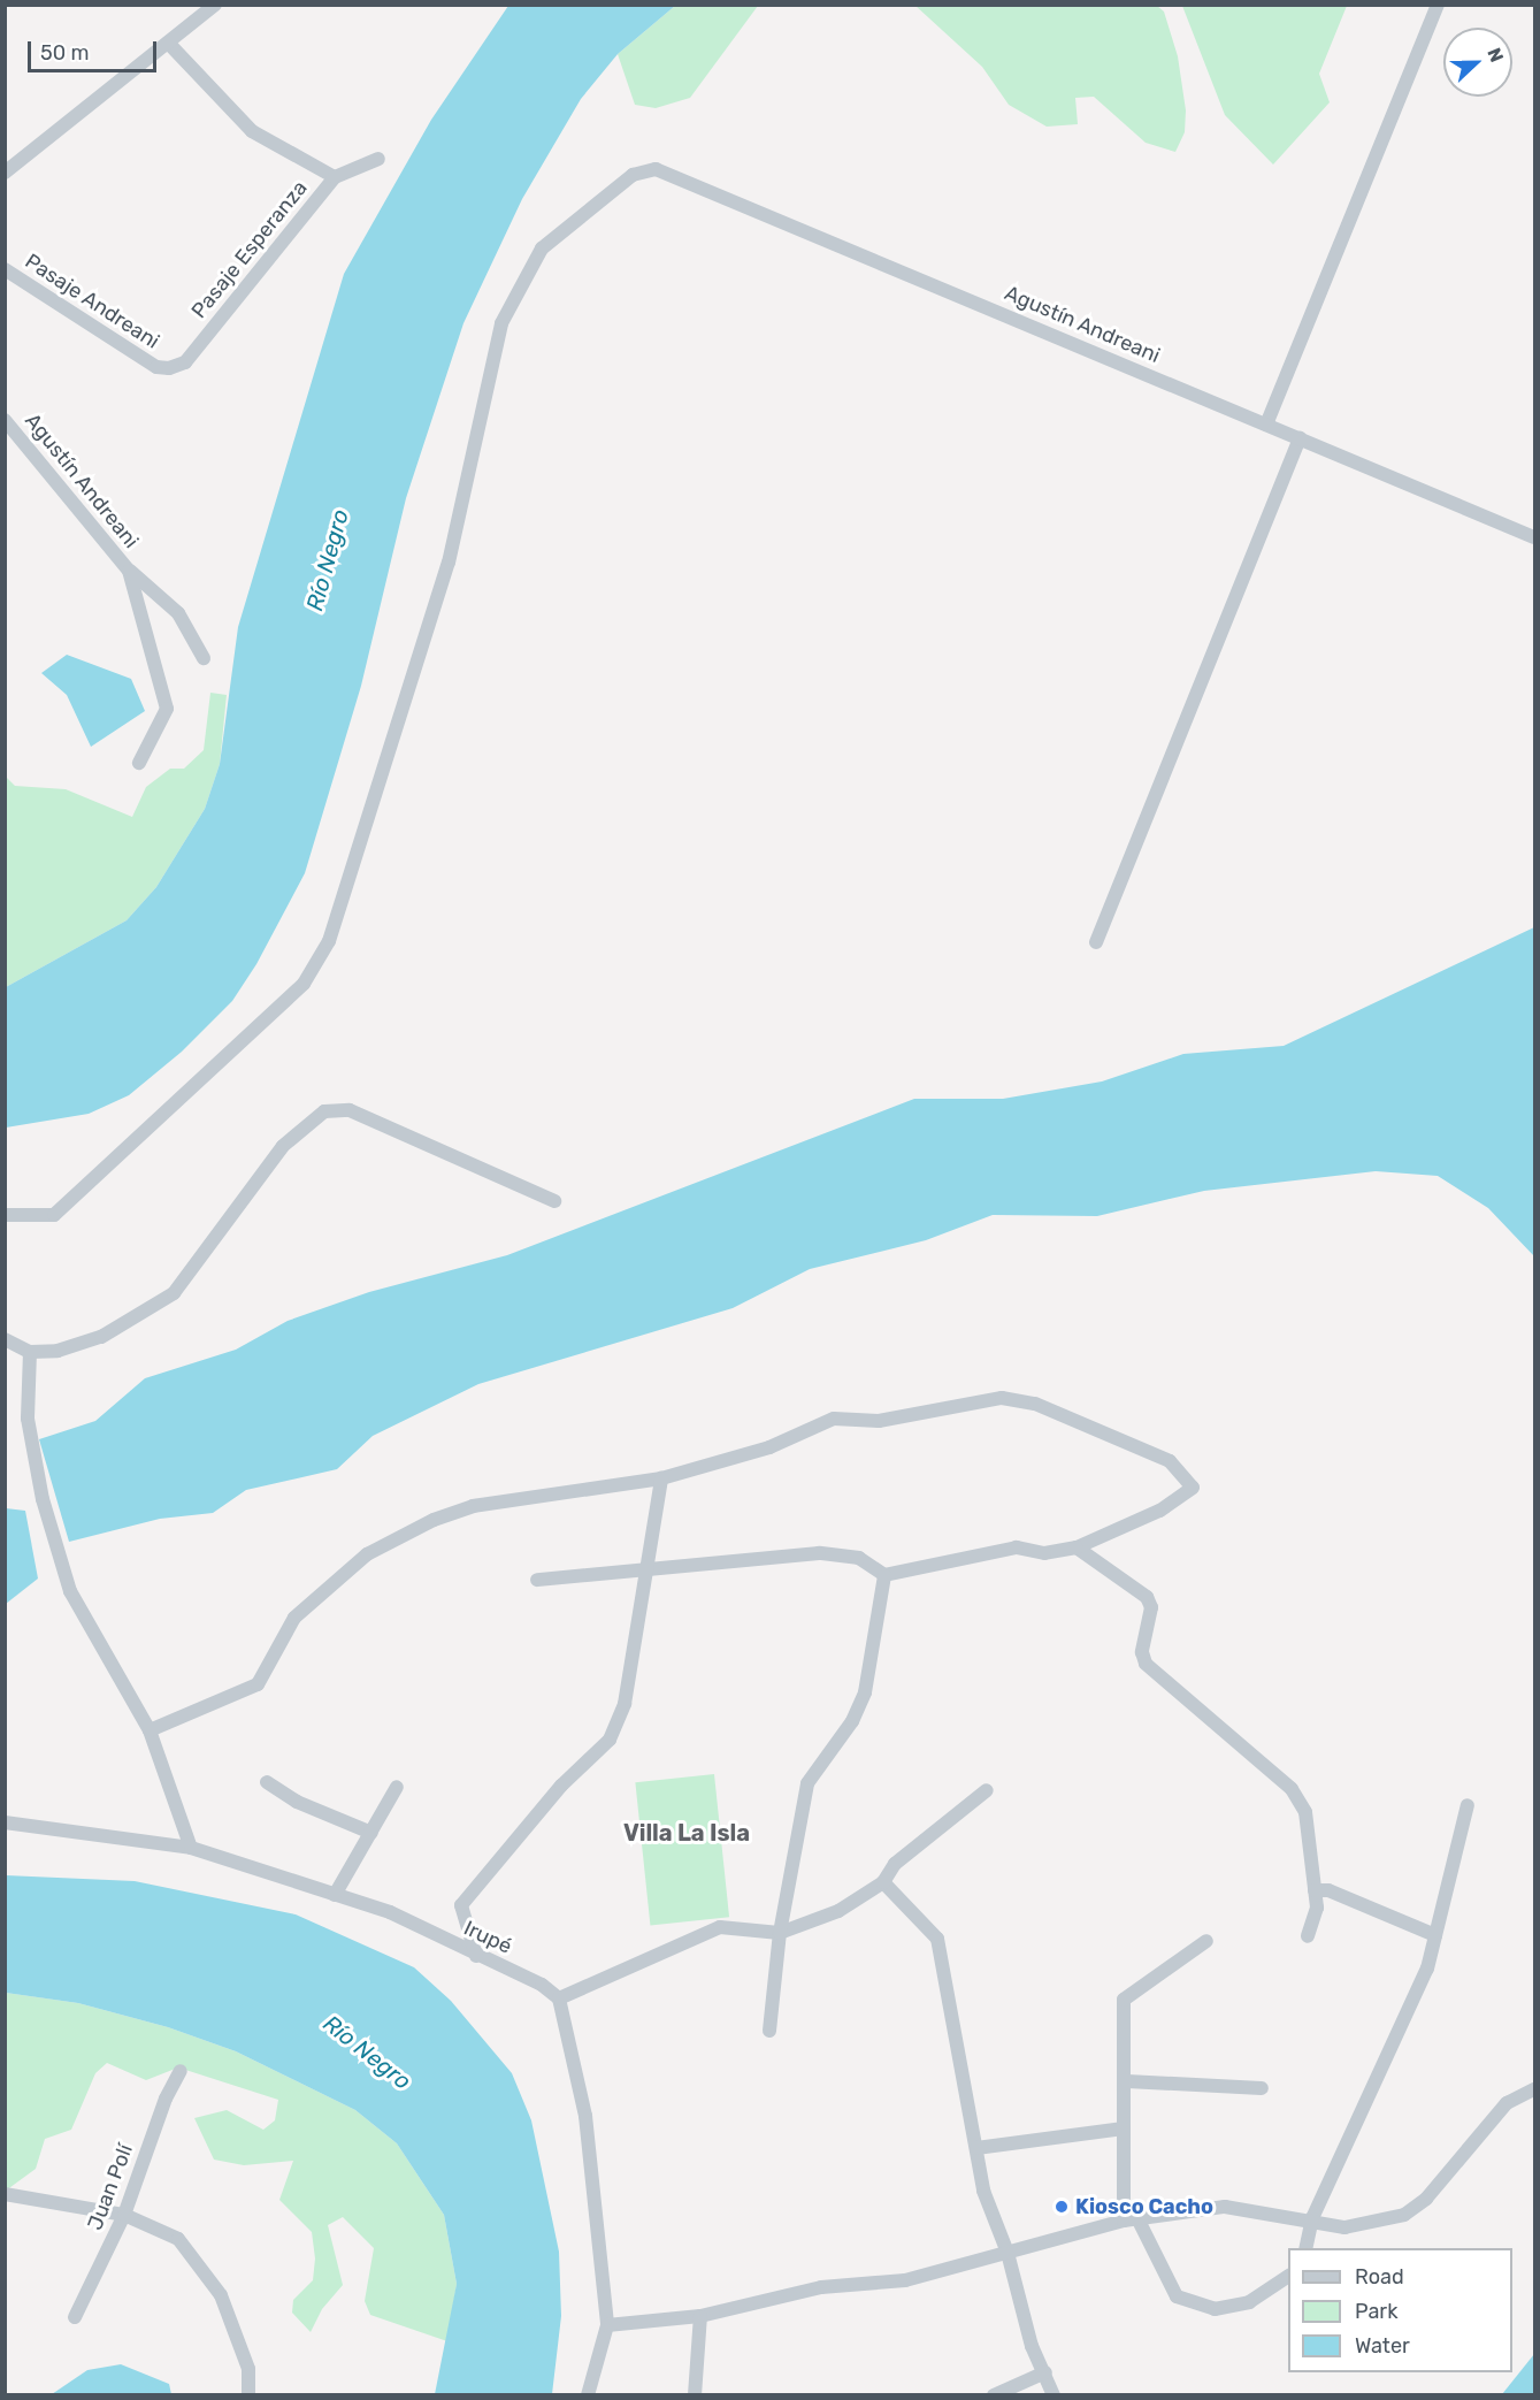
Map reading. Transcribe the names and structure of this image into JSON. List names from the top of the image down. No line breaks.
{"streets":{"street":["Pasaje Esperanza","Pasaje Andreani","Agustín Andreani","Irupé","Juan Polí"]},"crossings":[["Pasaje Esperanza","Pasaje Andreani"]],"districts":["Villa La Isla"],"water":["Río Negro"],"places":["Kiosco Cacho"],"legend":["Road","Park","Water"],"scale_bar":"50 m","north":"right"}
